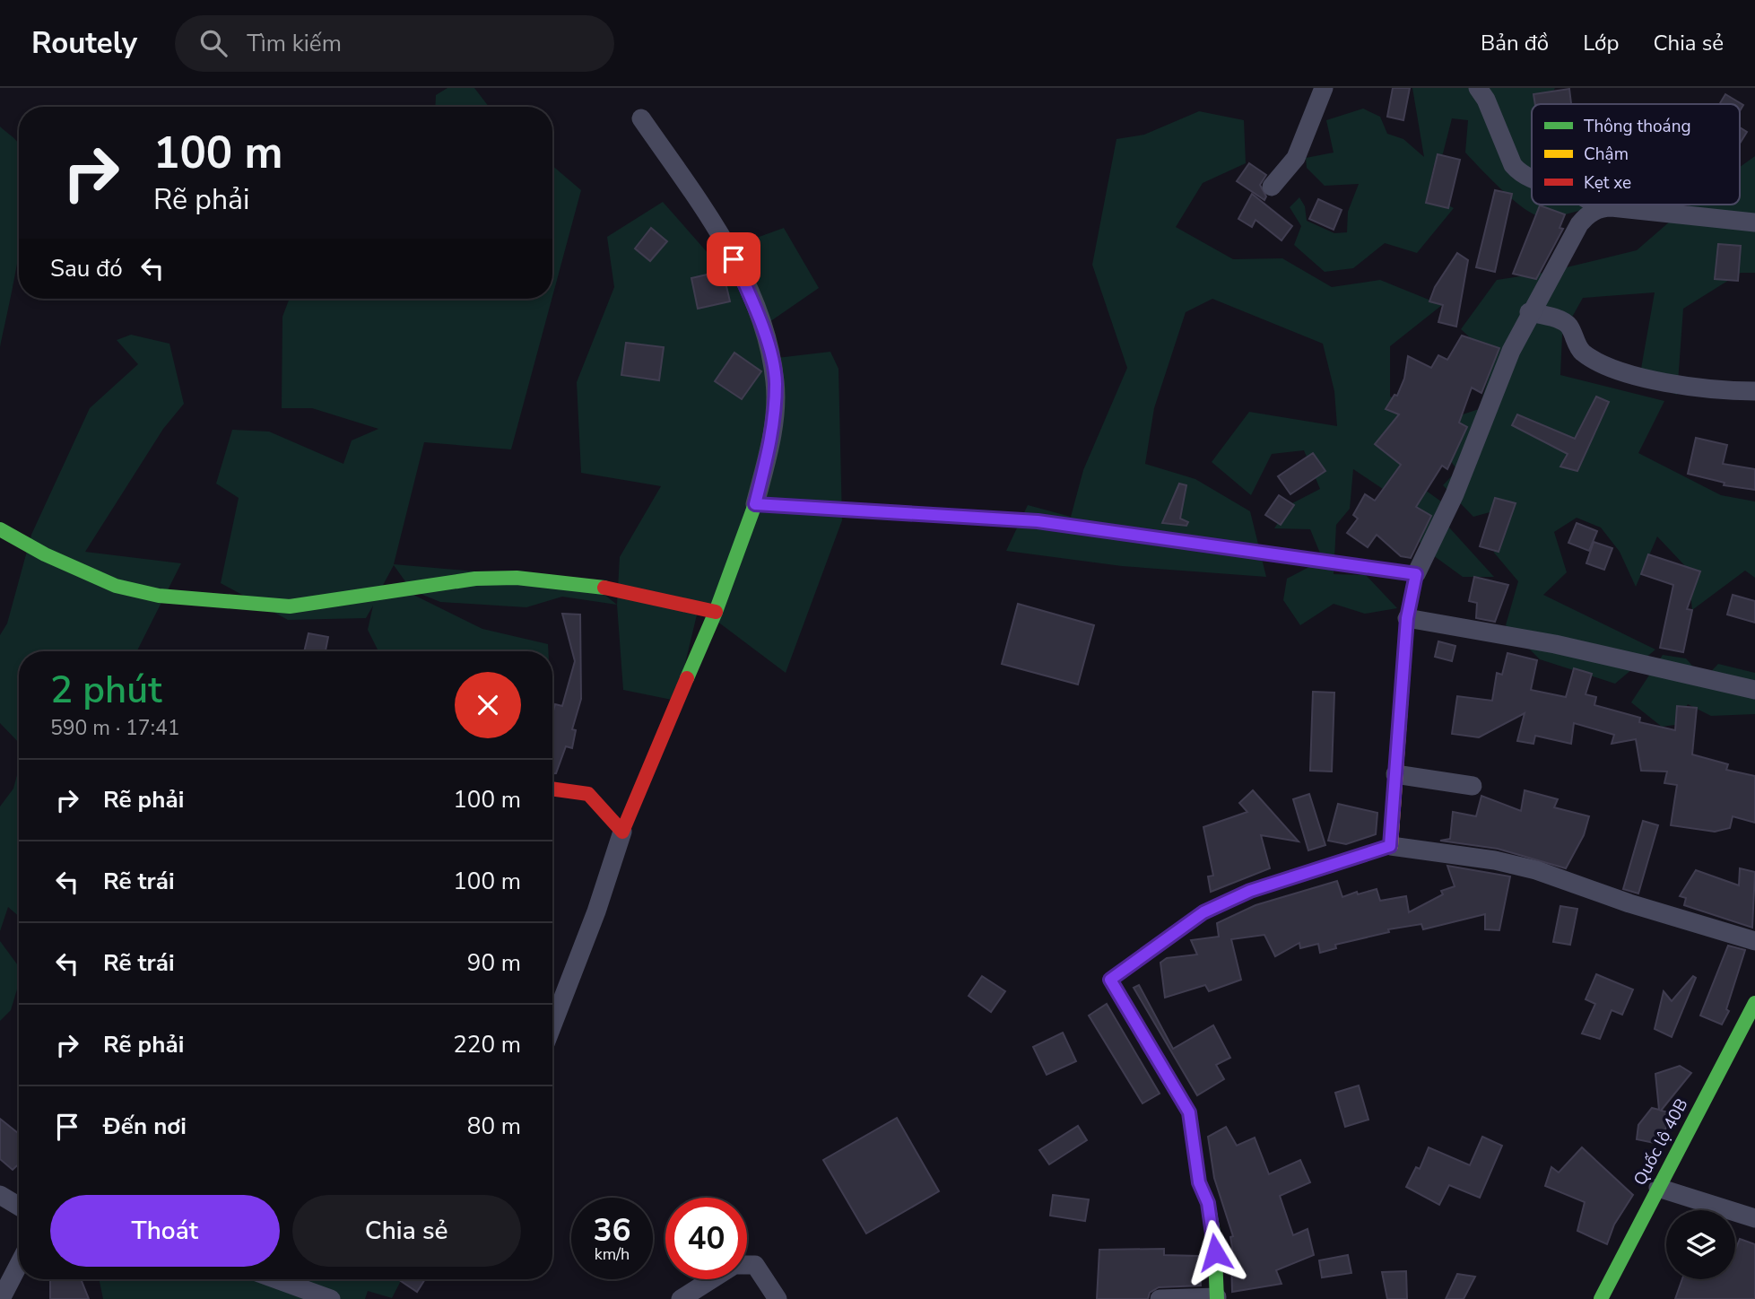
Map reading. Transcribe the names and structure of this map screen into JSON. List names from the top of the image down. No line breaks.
{"streets":{"main road":["Quốc lộ 40B"]},"legend":["Thông thoáng","Chậm","Kẹt xe"],"page":{"header":"Routely","search":"Tìm kiếm","nav":["Bản đồ","Lớp","Chia sẻ"],"turn":["100 m","Rẽ phải"],"then":"Sau đó","heading":["2 phút","590 m · 17:41"],"list":[{"name":"Rẽ phải","value":"100 m"},{"name":"Rẽ trái","value":"100 m"},{"name":"Rẽ trái","value":"90 m"},{"name":"Rẽ phải","value":"220 m"},{"name":"Đến nơi","value":"80 m"}],"buttons":["Thoát","Chia sẻ"],"speed":"36 km/h","limit":"40"}}
